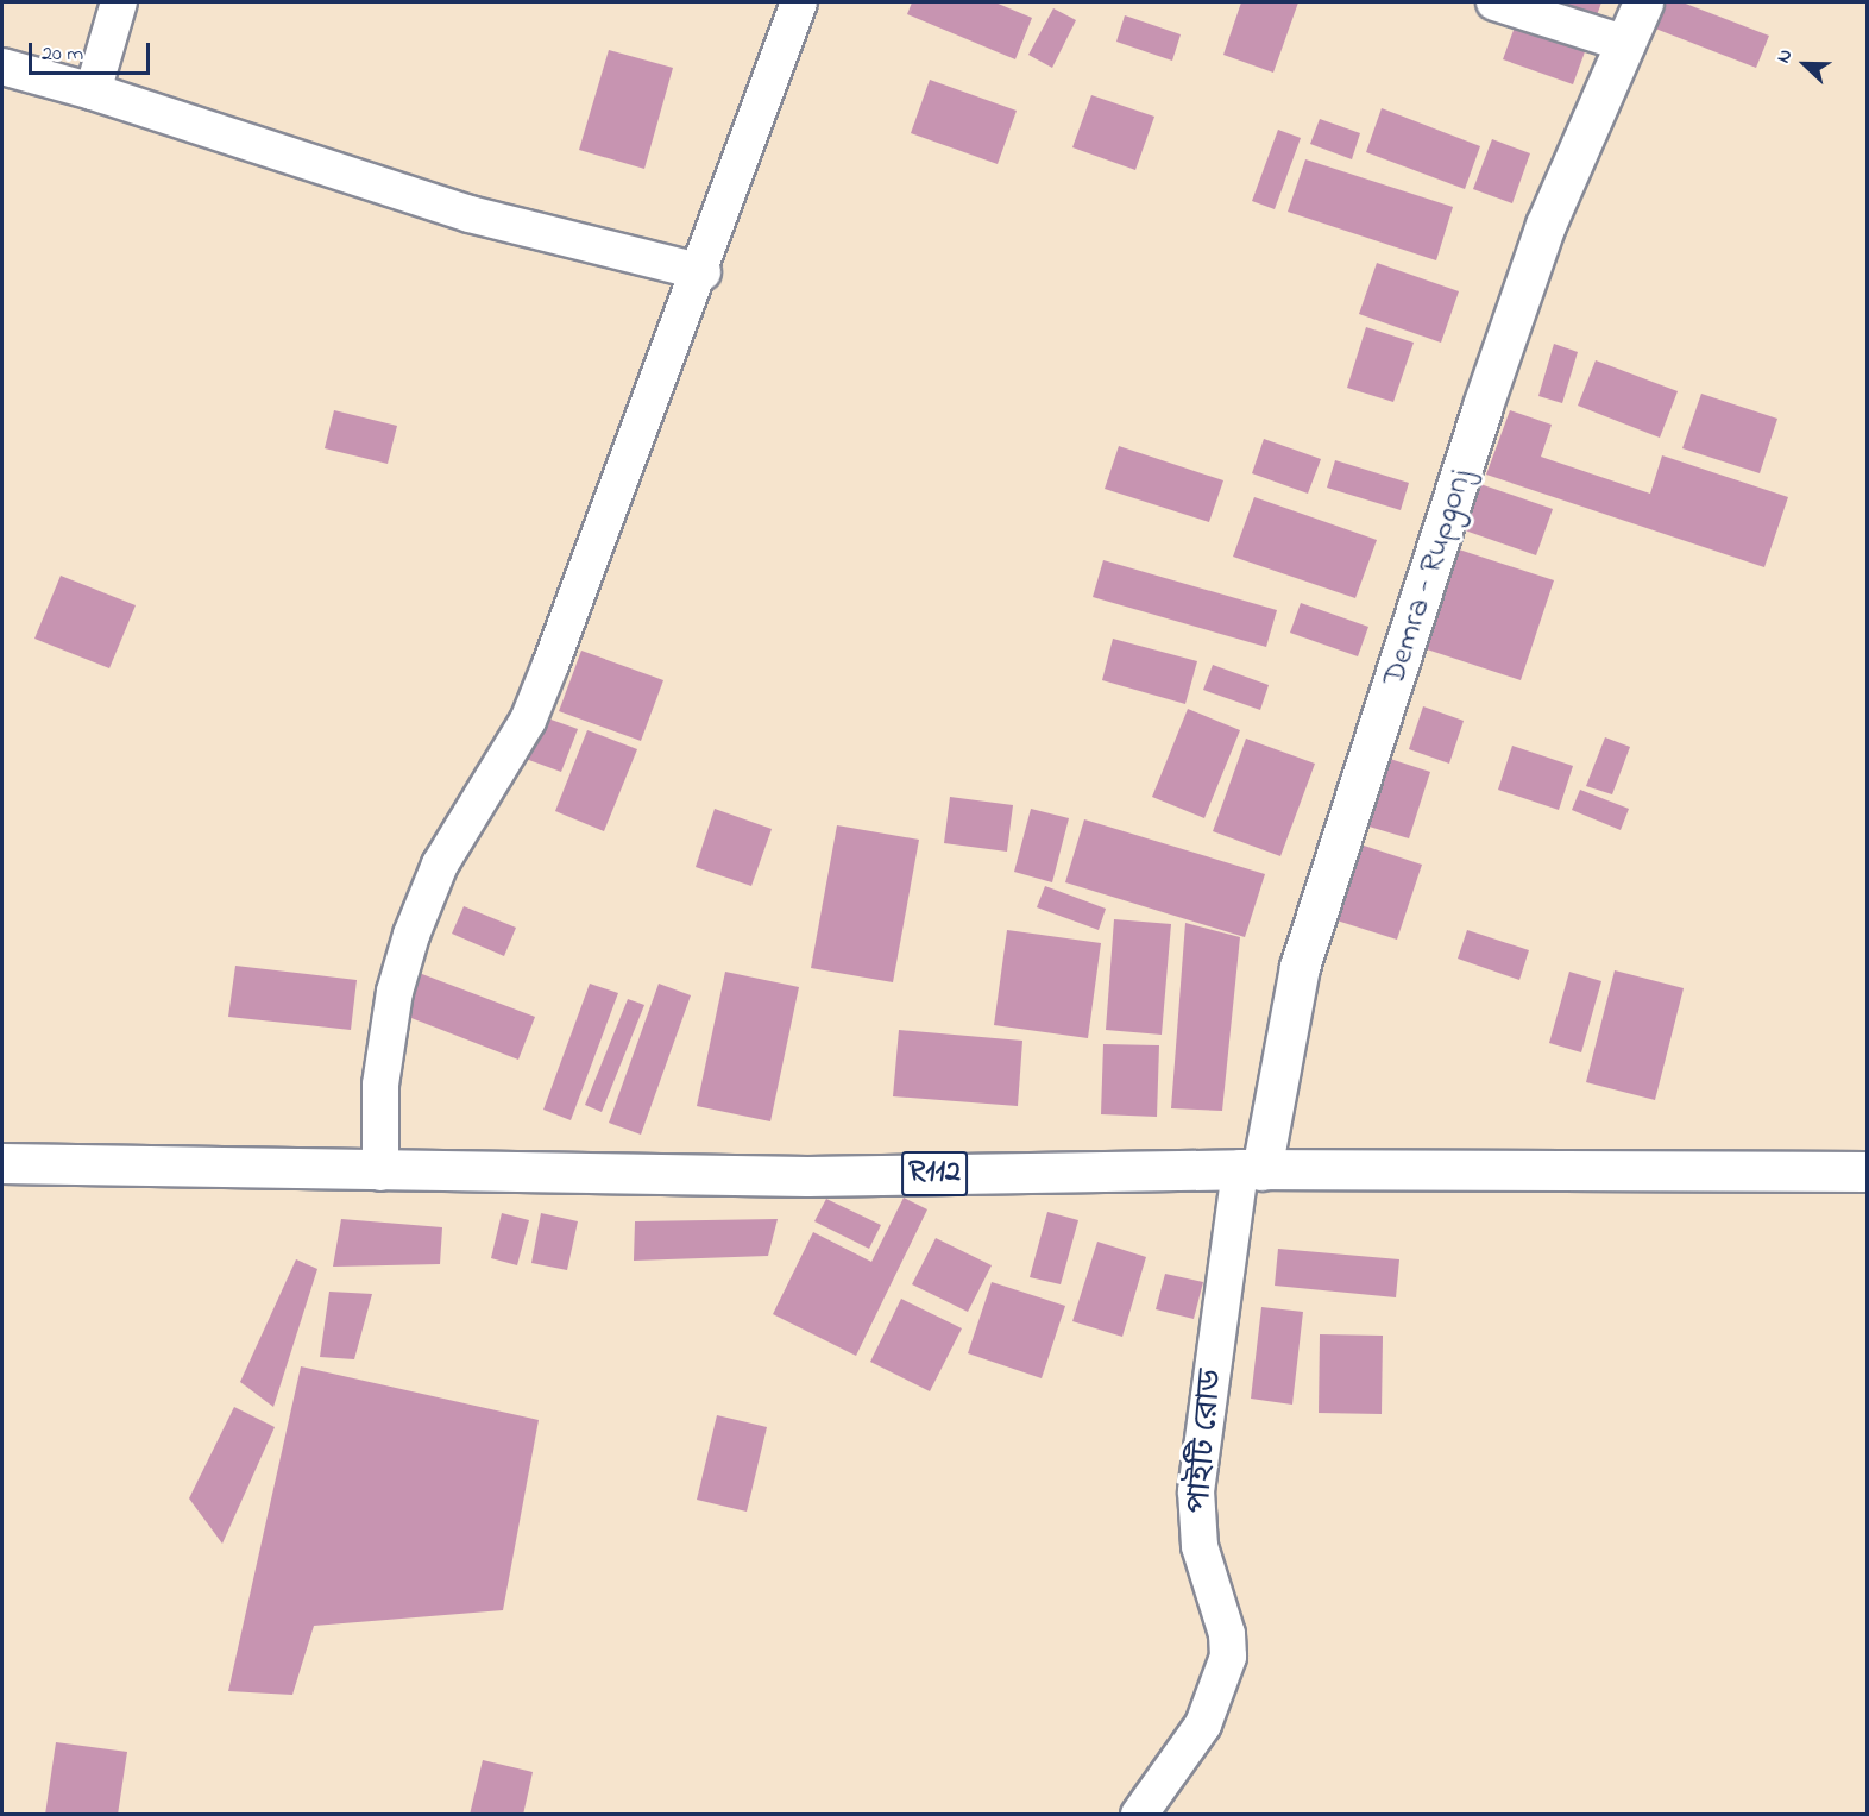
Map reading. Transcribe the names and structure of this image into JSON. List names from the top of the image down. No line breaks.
{"streets":{"main road":["Demra - Rupgonj","R112"],"street":["পাইটি রোড"]},"crossings":[["Demra - Rupgonj","R112"],["Demra - Rupgonj","পাইটি রোড"],["R112","পাইটি রোড"]],"scale_bar":"20 m","north":"left"}
